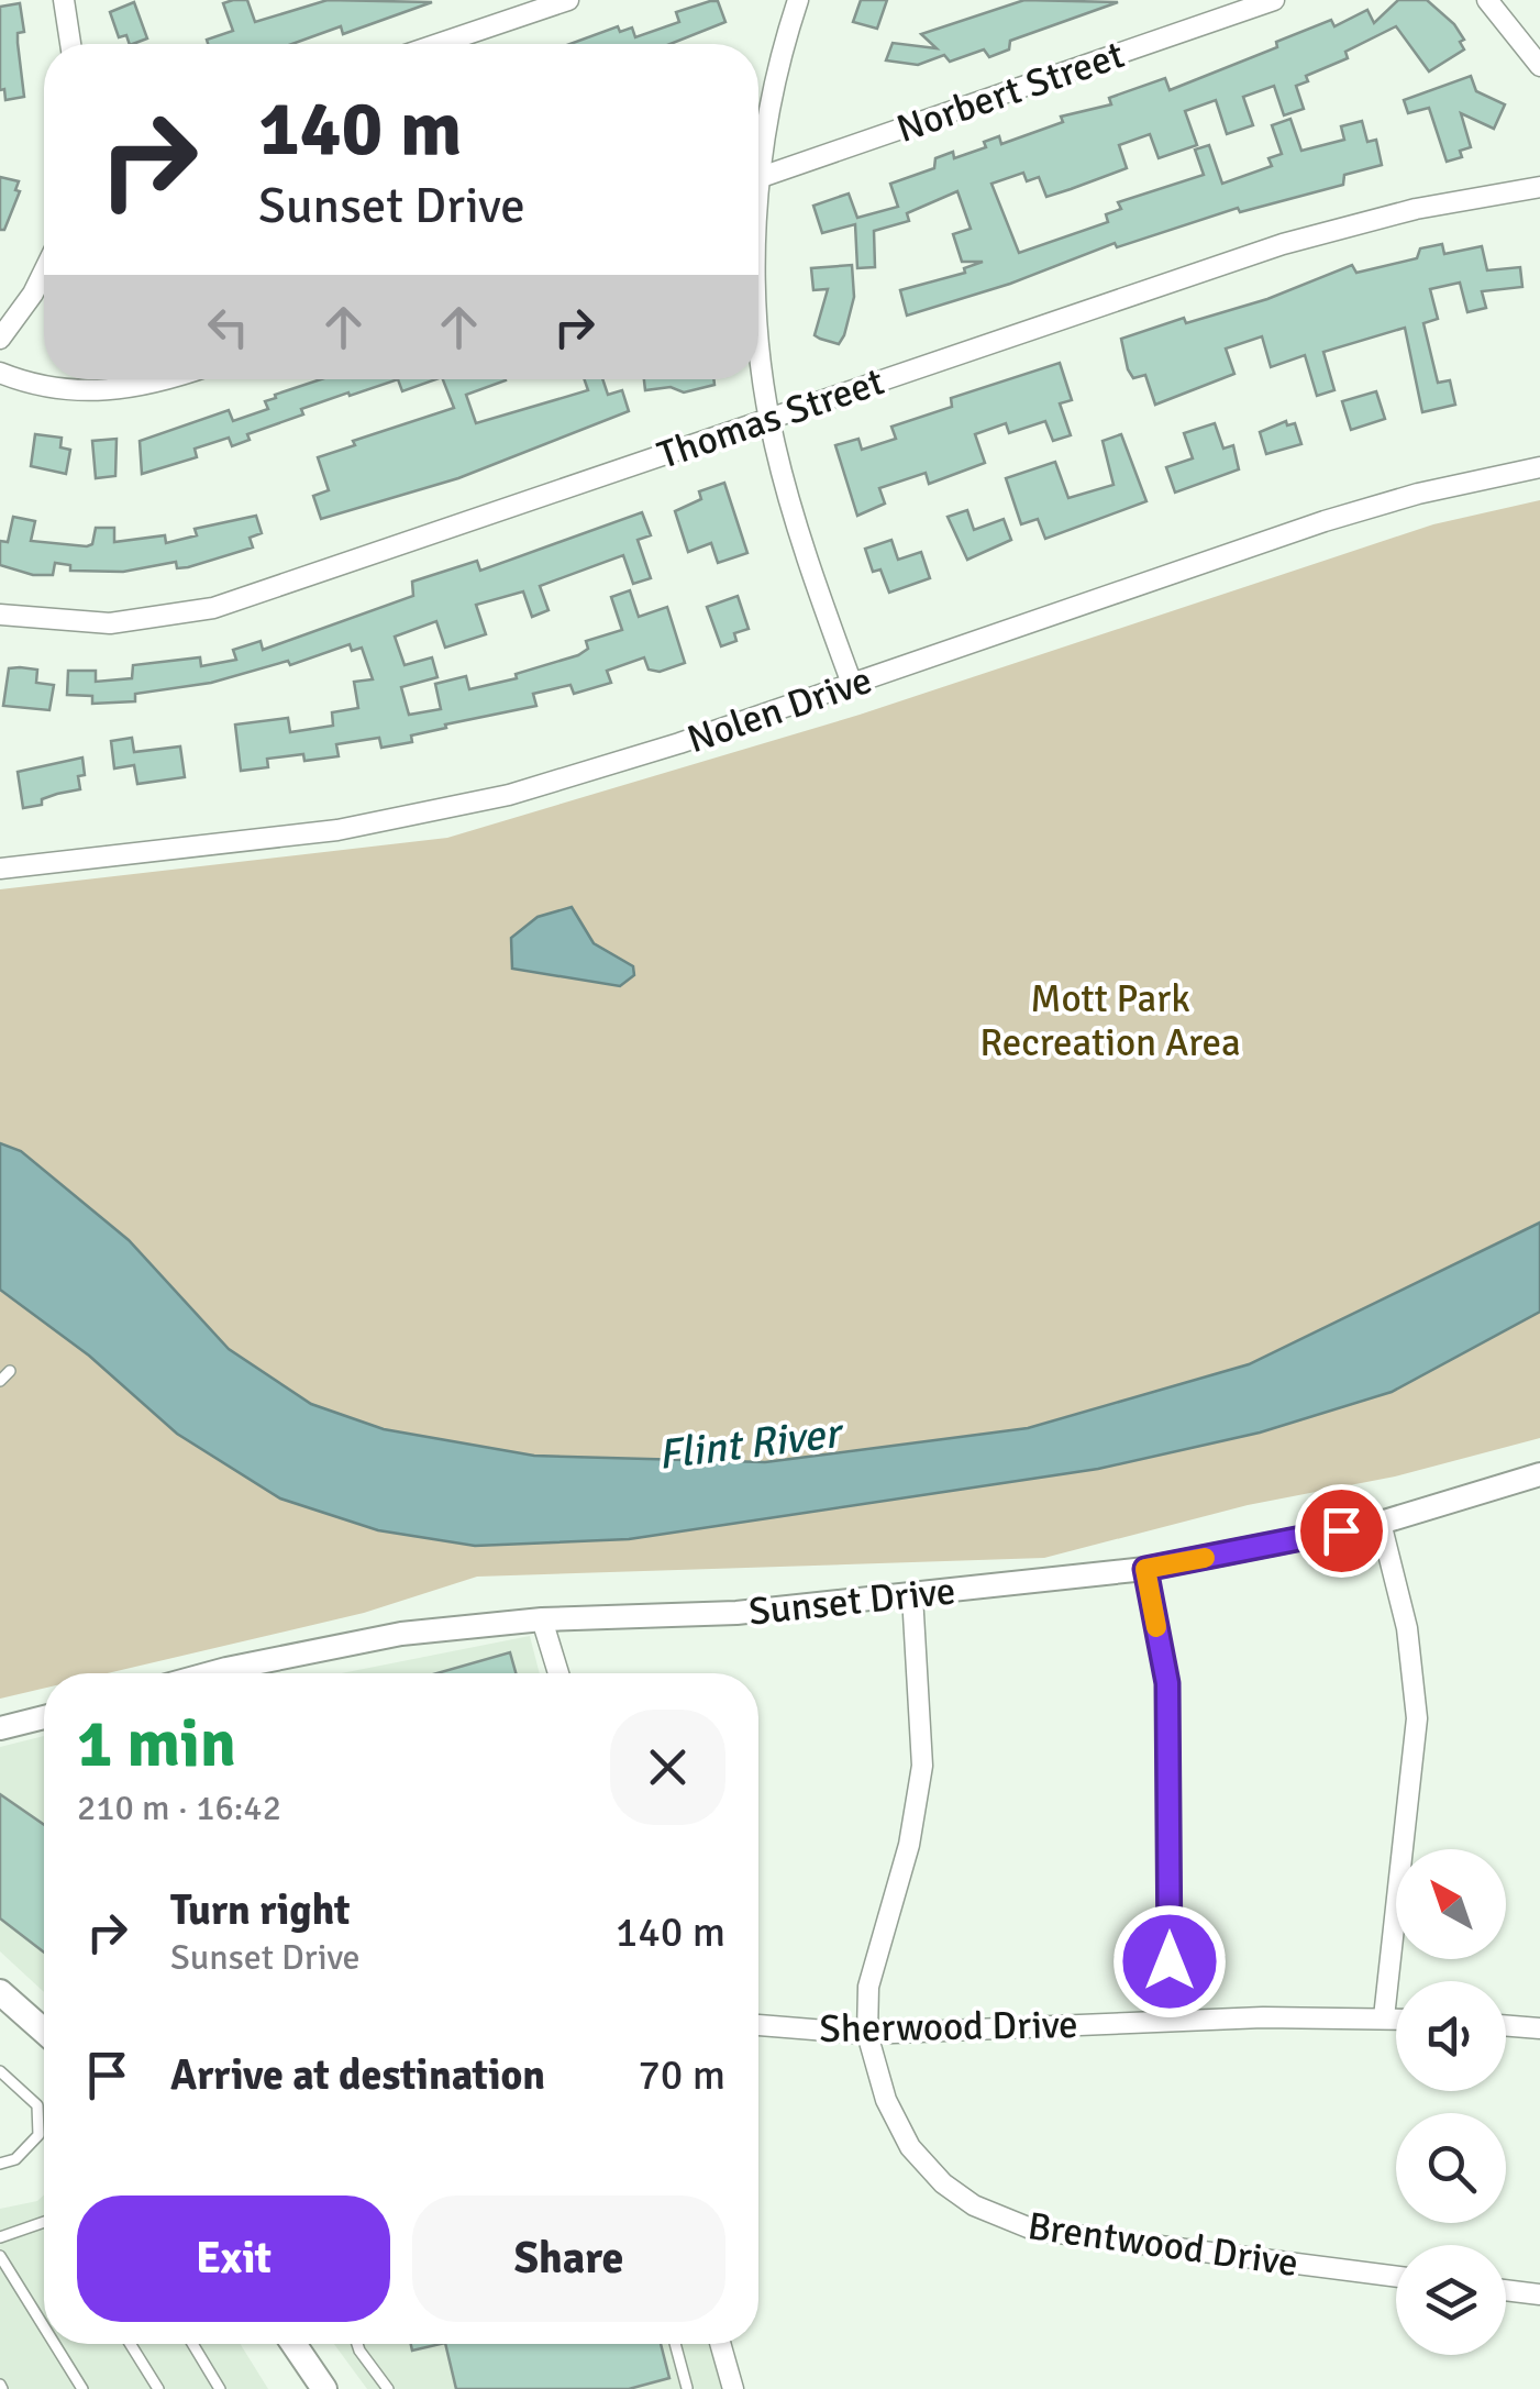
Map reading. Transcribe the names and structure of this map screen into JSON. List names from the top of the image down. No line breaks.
{"streets":{"street":["Norbert Street","Thomas Street","Nolen Drive","Sunset Drive","Sherwood Drive","Brentwood Drive"]},"crossings":[["Sunset Drive","Brentwood Drive"],["Sherwood Drive","Brentwood Drive"]],"water":["Flint River"],"parks":["Mott Park Recreation Area"],"north":"top left","page":{"turn":["140 m","Sunset Drive"],"heading":["1 min","210 m · 16:42"],"list":[{"name":"Turn right","note":"Sunset Drive","value":"140 m"},{"name":"Arrive at destination","value":"70 m"}],"buttons":["Exit","Share"]}}
